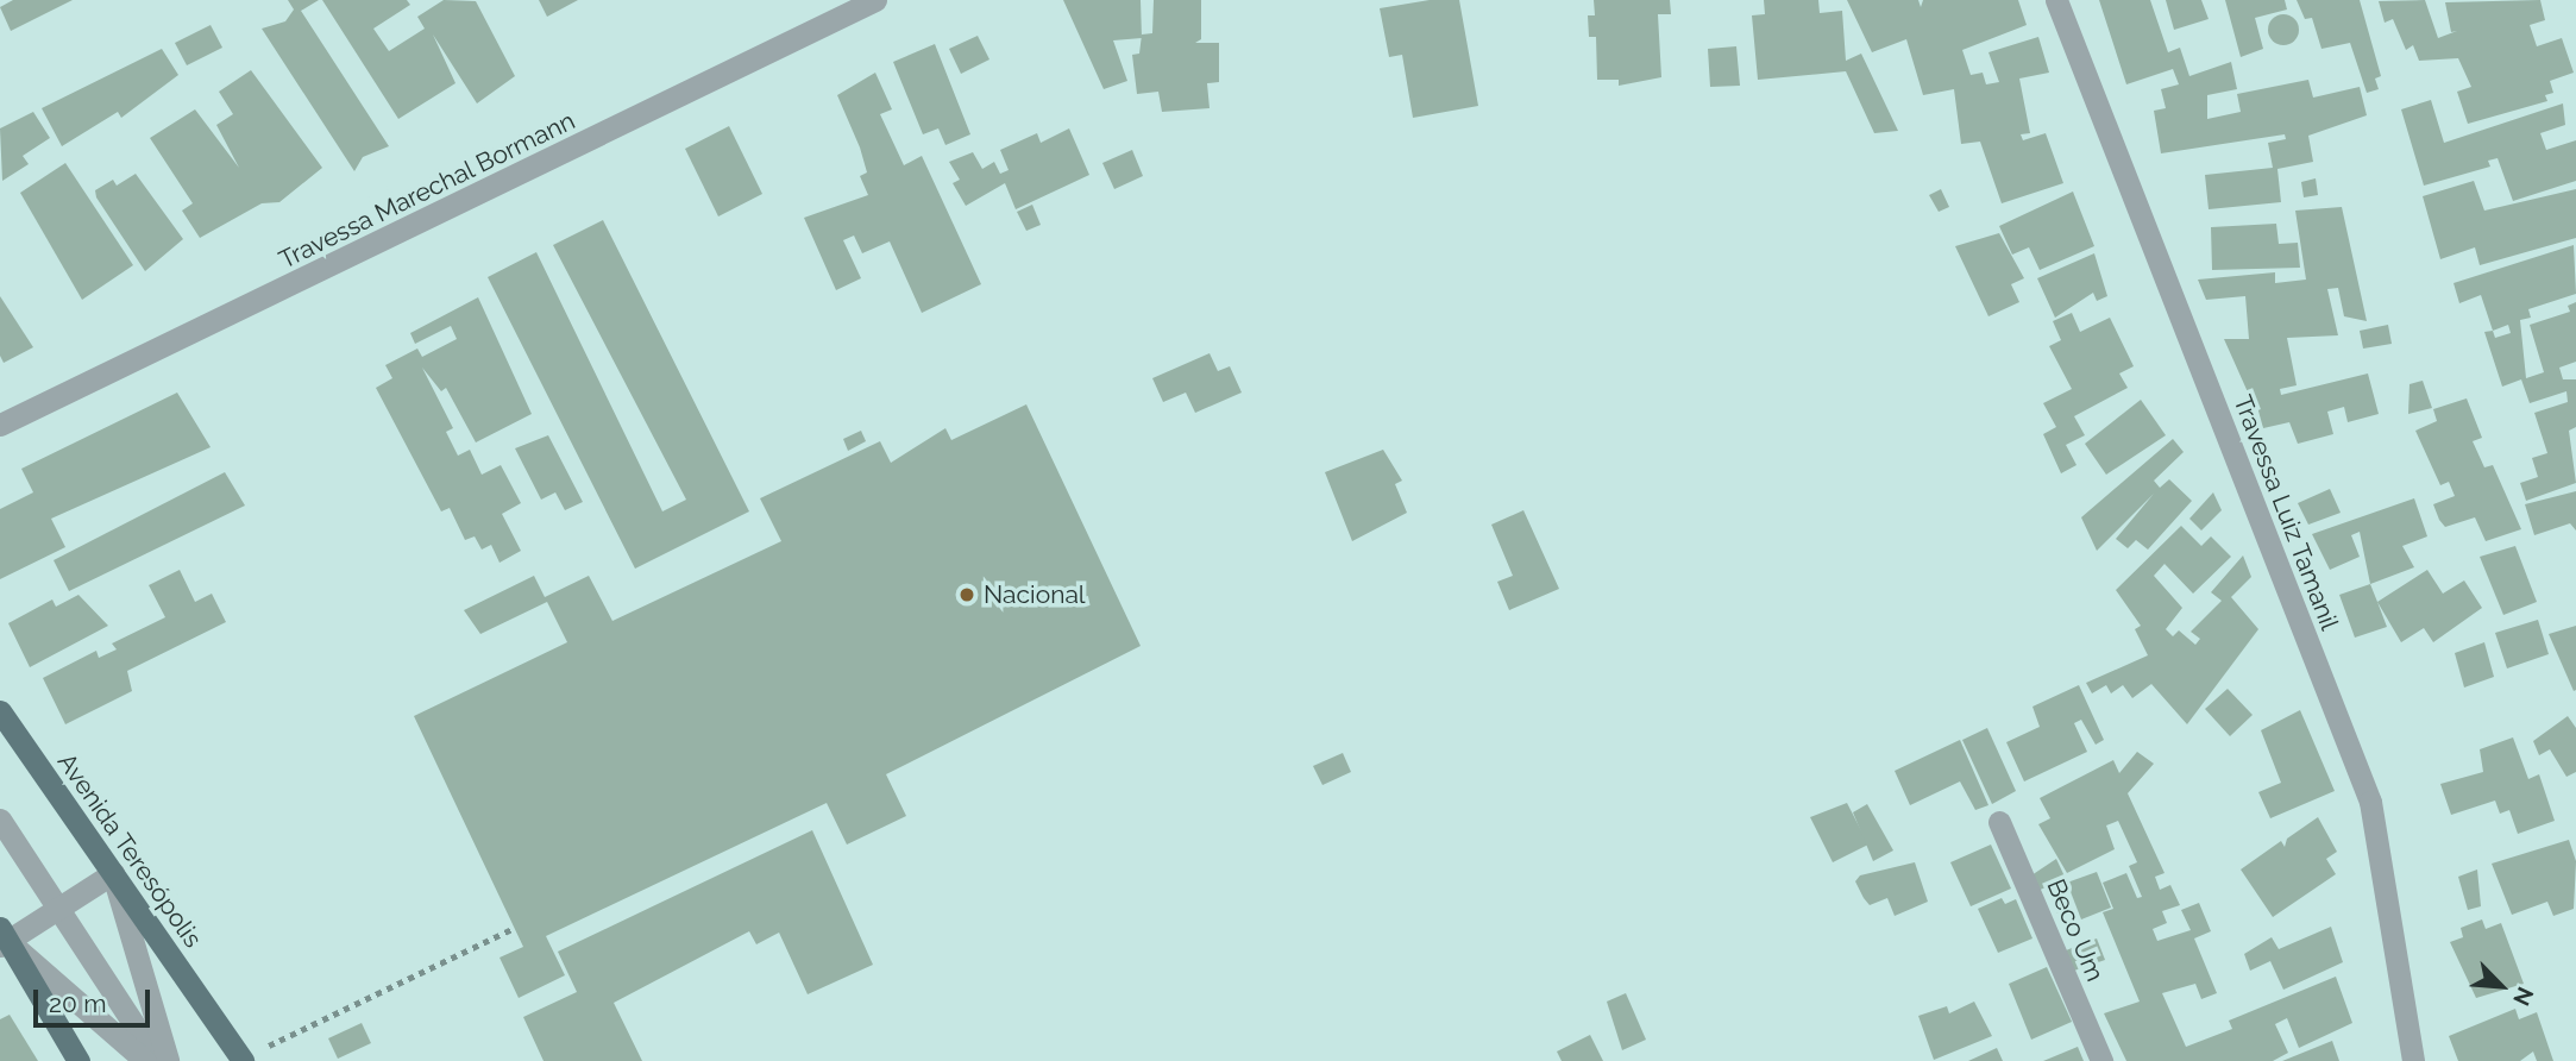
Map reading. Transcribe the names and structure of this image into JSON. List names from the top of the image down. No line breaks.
{"streets":{"main road":["Avenida Teresópolis"],"street":["Travessa Marechal Bormann","Travessa Luiz Tamanil","Beco Um"]},"places":["Nacional"],"scale_bar":"20 m","north":"bottom right"}
